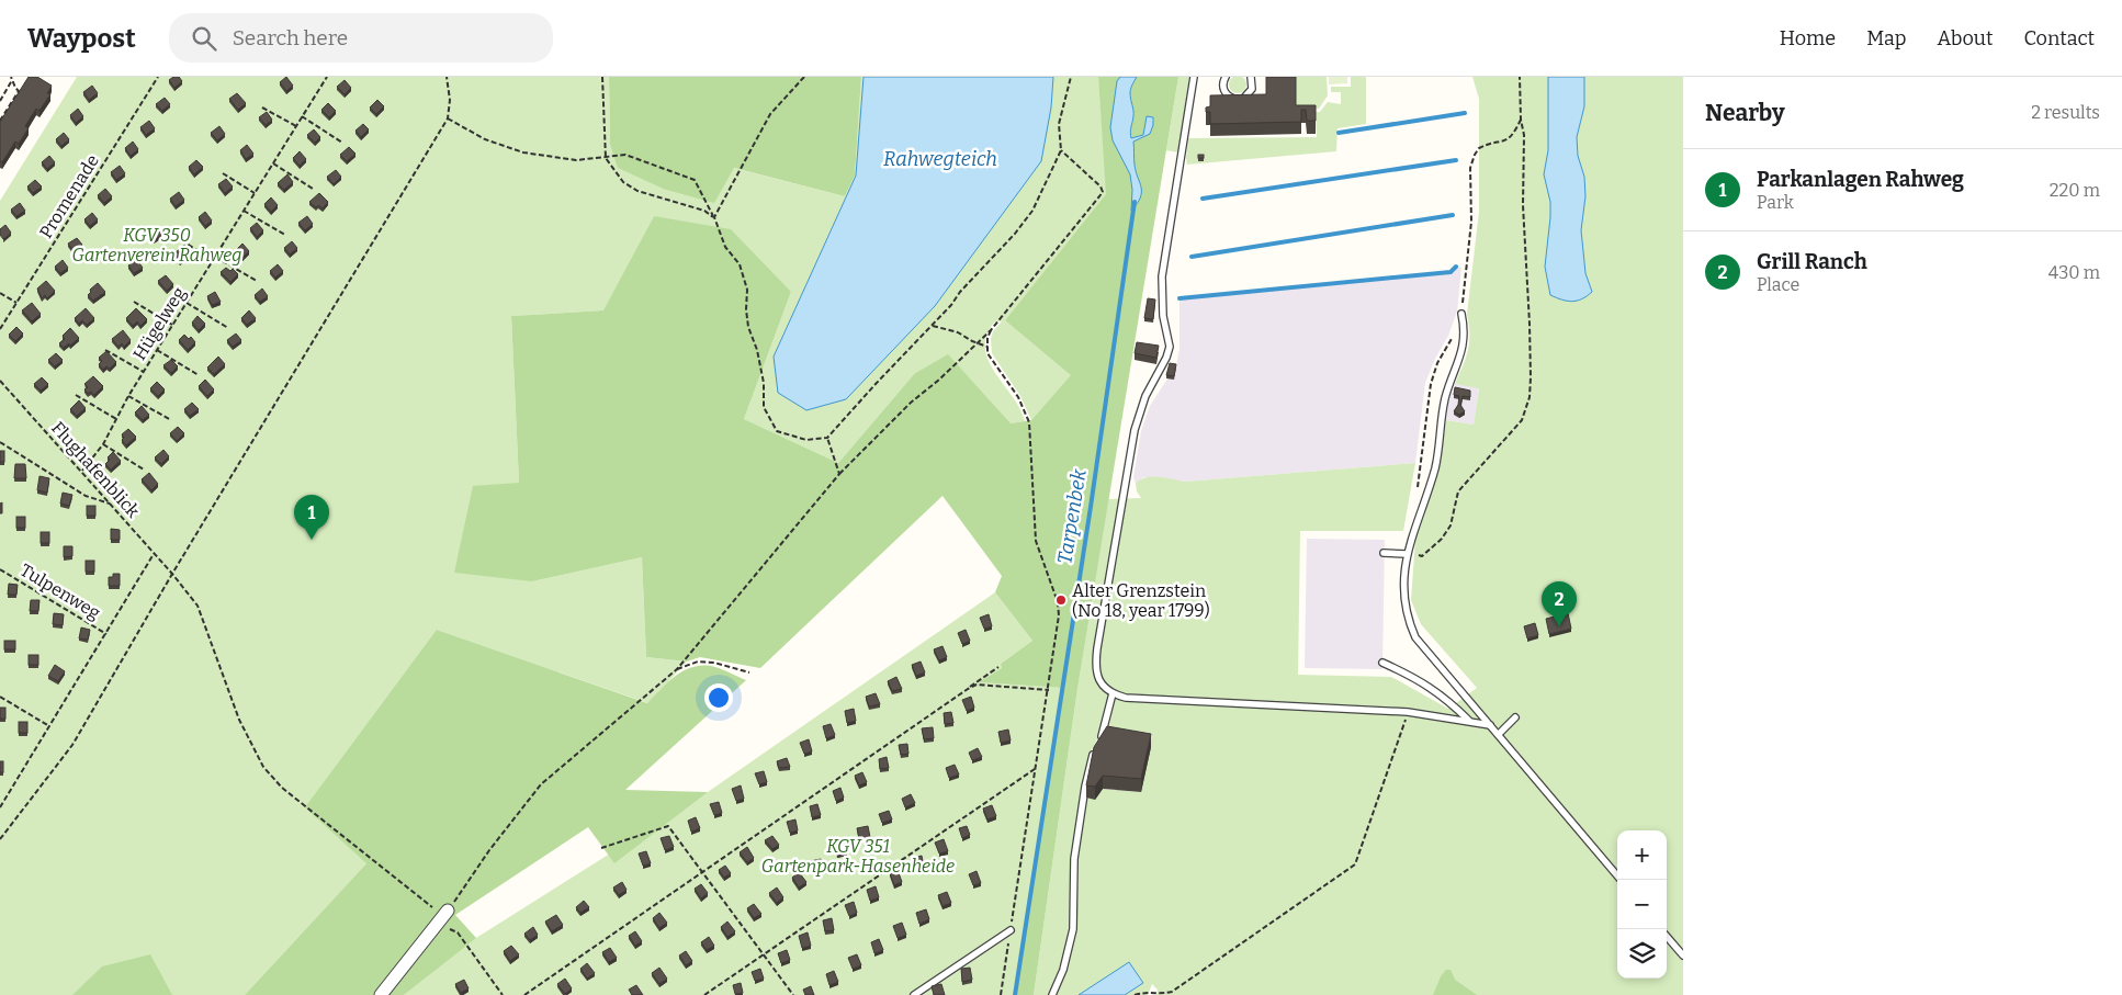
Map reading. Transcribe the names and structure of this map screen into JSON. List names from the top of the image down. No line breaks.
{"streets":{"path":["Promenade","Hügelweg","Flughafenblick","Tulpenweg"]},"crossings":[["Hügelweg","Flughafenblick"]],"water":["Rahwegteich","Tarpenbek"],"parks":["KGV 350 Gartenverein Rahweg","KGV 351 Gartenpark-Hasenheide"],"places":["Alter Grenzstein (No 18, year 1799)"],"page":{"header":"Waypost","search":"Search here","nav":["Home","Map","About","Contact"],"heading":["Nearby","2 results"],"list":[{"mark":"1","name":"Parkanlagen Rahweg","note":"Park","value":"220 m"},{"mark":"2","name":"Grill Ranch","note":"Place","value":"430 m"}],"pins":["1","2"],"map_buttons":["+","−"]}}
